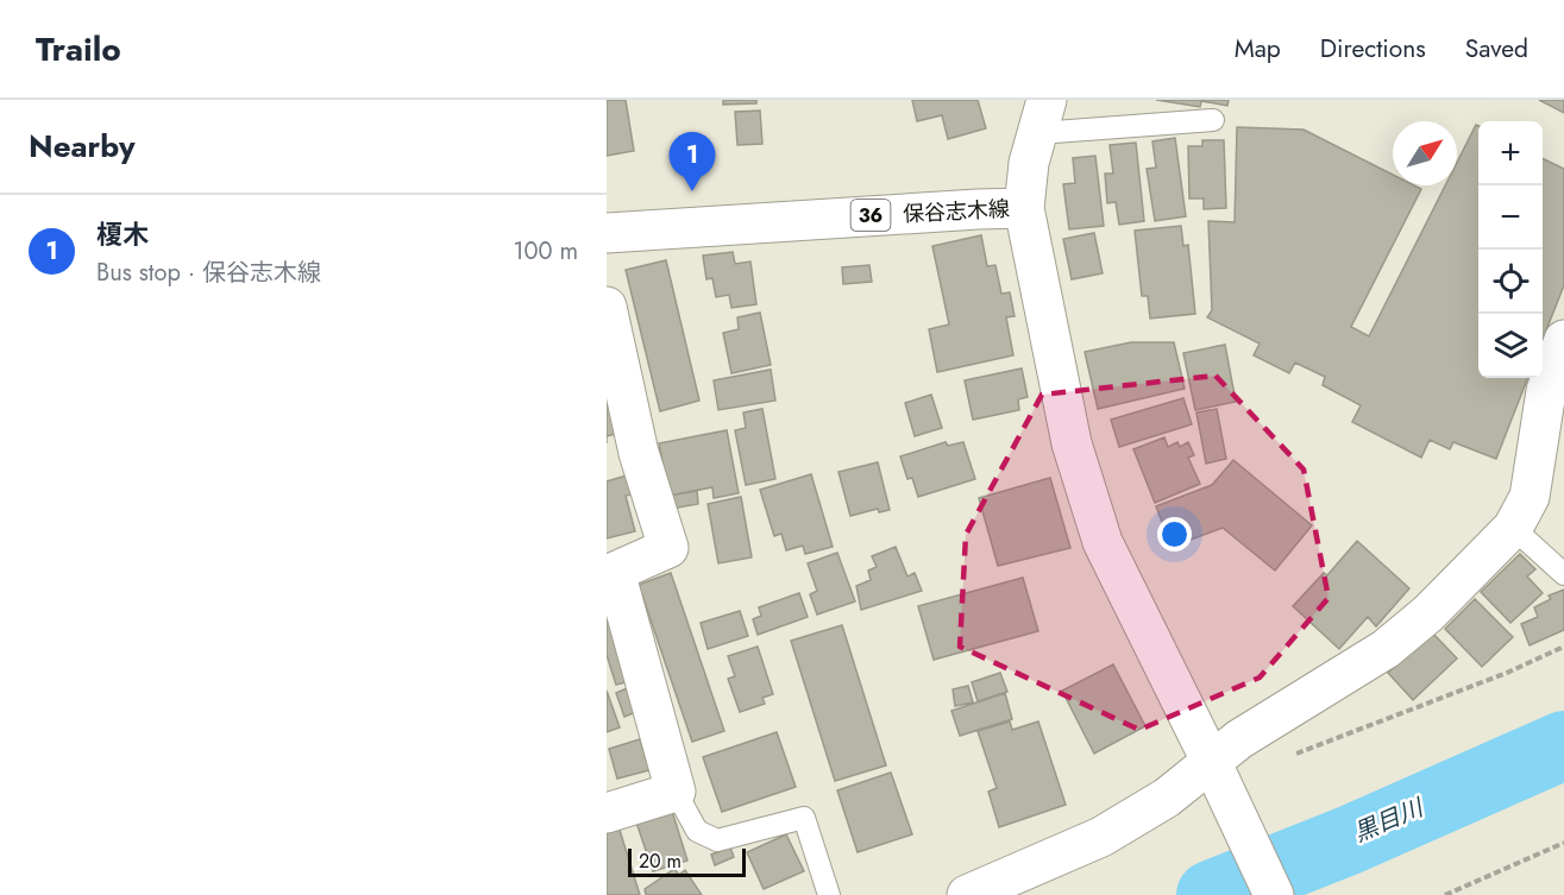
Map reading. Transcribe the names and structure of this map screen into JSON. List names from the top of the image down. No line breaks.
{"streets":{"street":["保谷志木線","36"]},"water":["黒目川"],"scale_bar":"20 m","north":"top right","page":{"header":"Trailo","nav":["Map","Directions","Saved"],"heading":"Nearby","map_buttons":["+","−"],"pins":"1","list":[{"mark":"1","name":"榎木","note":"Bus stop · 保谷志木線","value":"100 m"}],"scale":"20 m"}}
